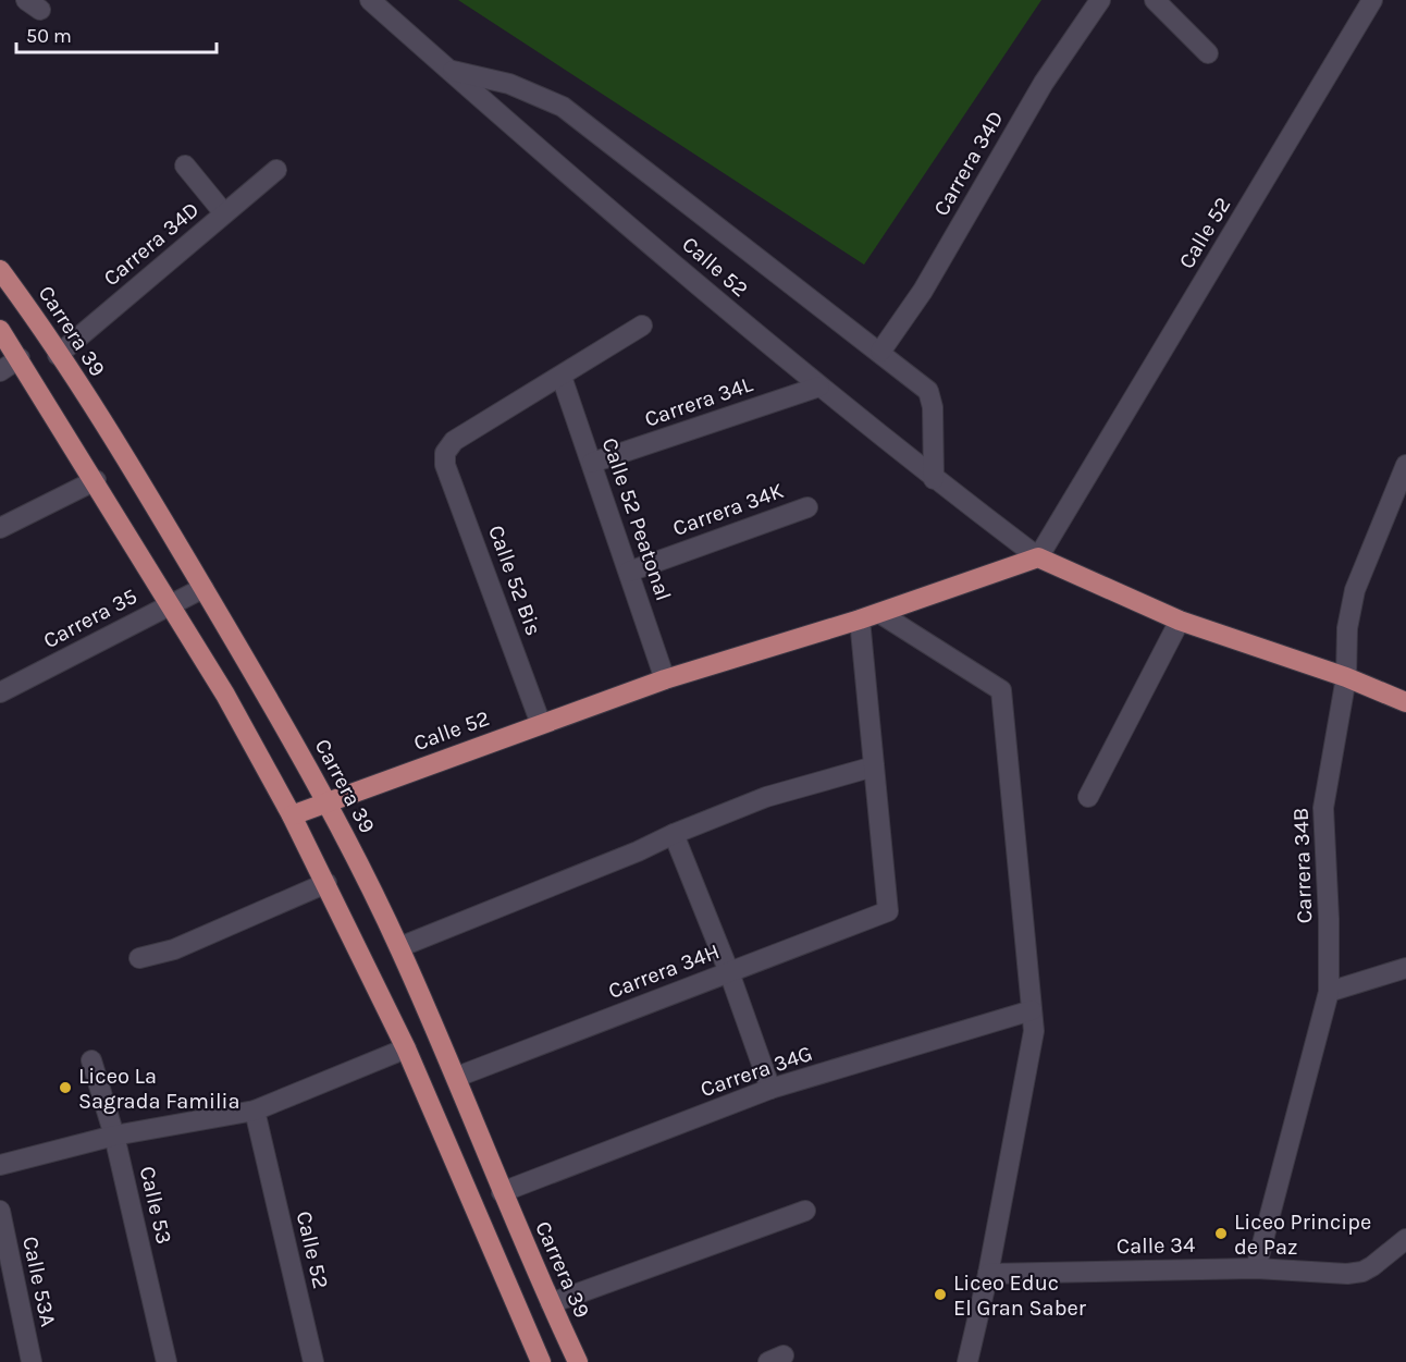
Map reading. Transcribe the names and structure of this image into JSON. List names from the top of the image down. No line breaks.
{"streets":{"main road":["Calle 52","Carrera 39"],"street":["Carrera 34D","Carrera 34L","Carrera 34K","Calle 52 Peatonal","Calle 52 Bis","Carrera 35","Carrera 34B","Carrera 34H","Carrera 34G","Calle 53","Calle 34","Calle 53A"]},"crossings":[["Carrera 34D","Carrera 39"],["Calle 52","Carrera 39"],["Calle 52","Carrera 34L"],["Calle 52","Calle 52 Peatonal"],["Calle 52","Calle 52 Bis"],["Calle 52","Carrera 34B"],["Carrera 39","Carrera 35"],["Carrera 39","Carrera 34H"],["Carrera 39","Carrera 34G"],["Carrera 34L","Calle 52 Peatonal"],["Carrera 34K","Calle 52 Peatonal"],["Calle 52 Peatonal","Calle 52 Bis"],["Carrera 34B","Calle 34"]],"places":["Liceo La Sagrada Familia","Liceo Principe de Paz","Liceo Educ El Gran Saber"],"scale_bar":"50 m"}
